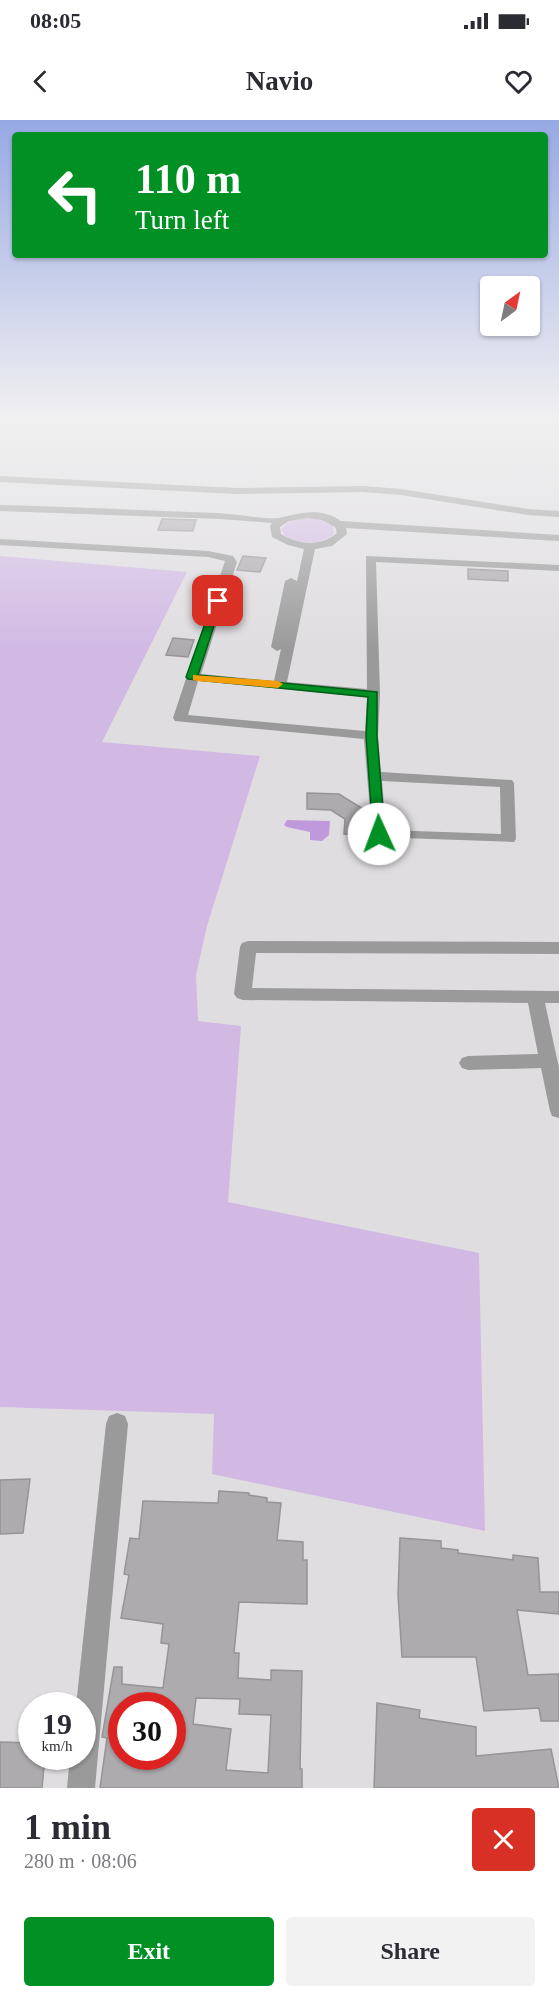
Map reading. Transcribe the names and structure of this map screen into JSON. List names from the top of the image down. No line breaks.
{"north":"top right","page":{"status":"08:05","header":"Navio","turn":["110 m","Turn left"],"speed":"19 km/h","limit":"30","heading":["1 min","280 m · 08:06"],"buttons":["Exit","Share"]}}
